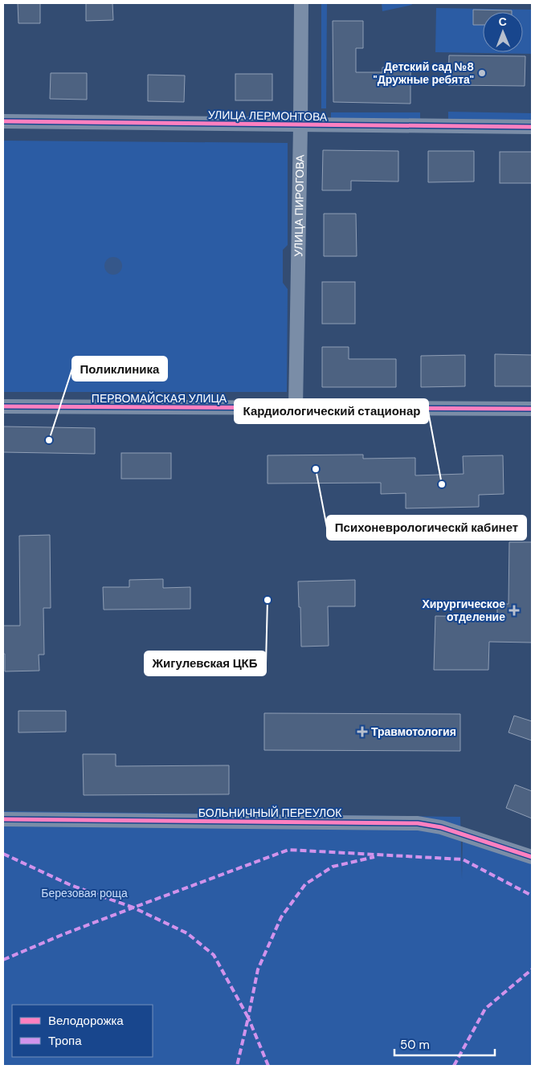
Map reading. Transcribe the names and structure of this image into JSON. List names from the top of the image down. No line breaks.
{"streets":{"street":["УЛИЦА ЛЕРМОНТОВА","УЛИЦА ПИРОГОВА","ПЕРВОМАЙСКАЯ УЛИЦА","БОЛЬНИЧНЫЙ ПЕРЕУЛОК"]},"crossings":[["УЛИЦА ЛЕРМОНТОВА","УЛИЦА ПИРОГОВА"],["УЛИЦА ПИРОГОВА","ПЕРВОМАЙСКАЯ УЛИЦА"]],"parks":["Березовая роща"],"places":{"other":["Детский сад №8 \"Дружные ребята\"","Поликлиника","Психоневрологическй кабинет","Кардиологический стационар","Жигулевская ЦКБ"],"health":["Хирургическое отделение","Травмотология"]},"legend":["Велодорожка","Тропа"],"scale_bar":"50 m","north":"top"}
